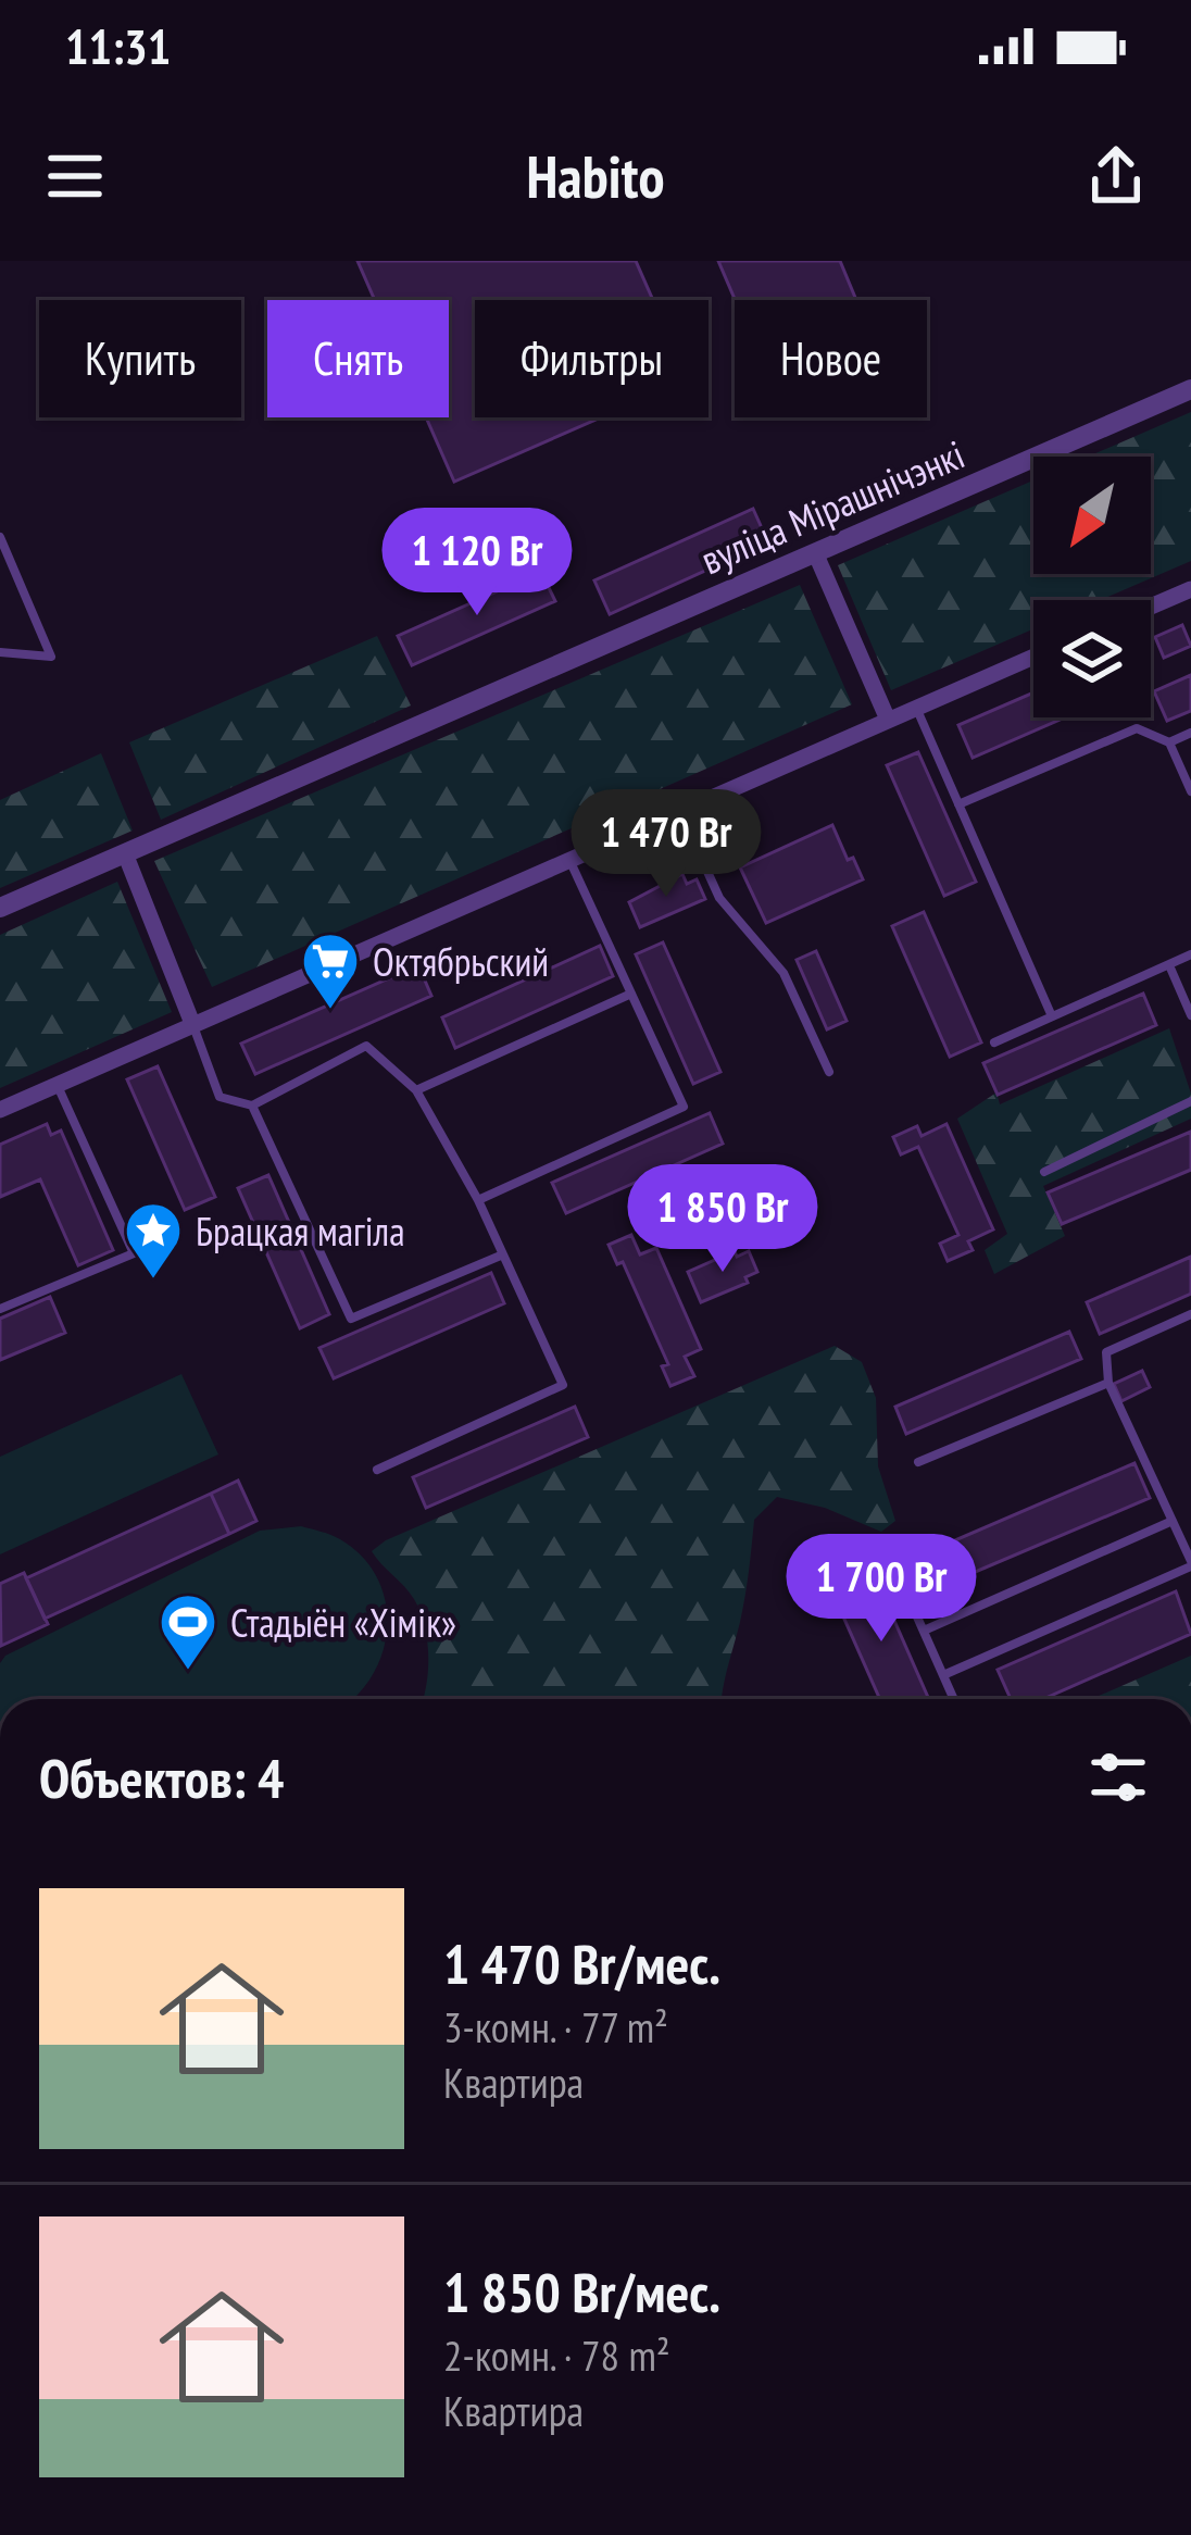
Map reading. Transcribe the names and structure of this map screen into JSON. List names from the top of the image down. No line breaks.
{"streets":{"street":["вуліца Мірашнічэнкі"]},"places":{"supermarket":["Октябрьский"],"place":["Брацкая магіла"],"sports":["Стадыён «Хімік»"]},"north":"bottom left","page":{"status":"11:31","header":"Habito","chip":["Купить","Снять","Фильтры","Новое"],"price":["1 120 Br","1 470 Br","1 850 Br","1 700 Br"],"heading":"Объектов: 4","list":[{"name":"1 470 Br/мес.","note":"3-комн. · 77 m² · Квартира"},{"name":"1 850 Br/мес.","note":"2-комн. · 78 m² · Квартира"}]}}
